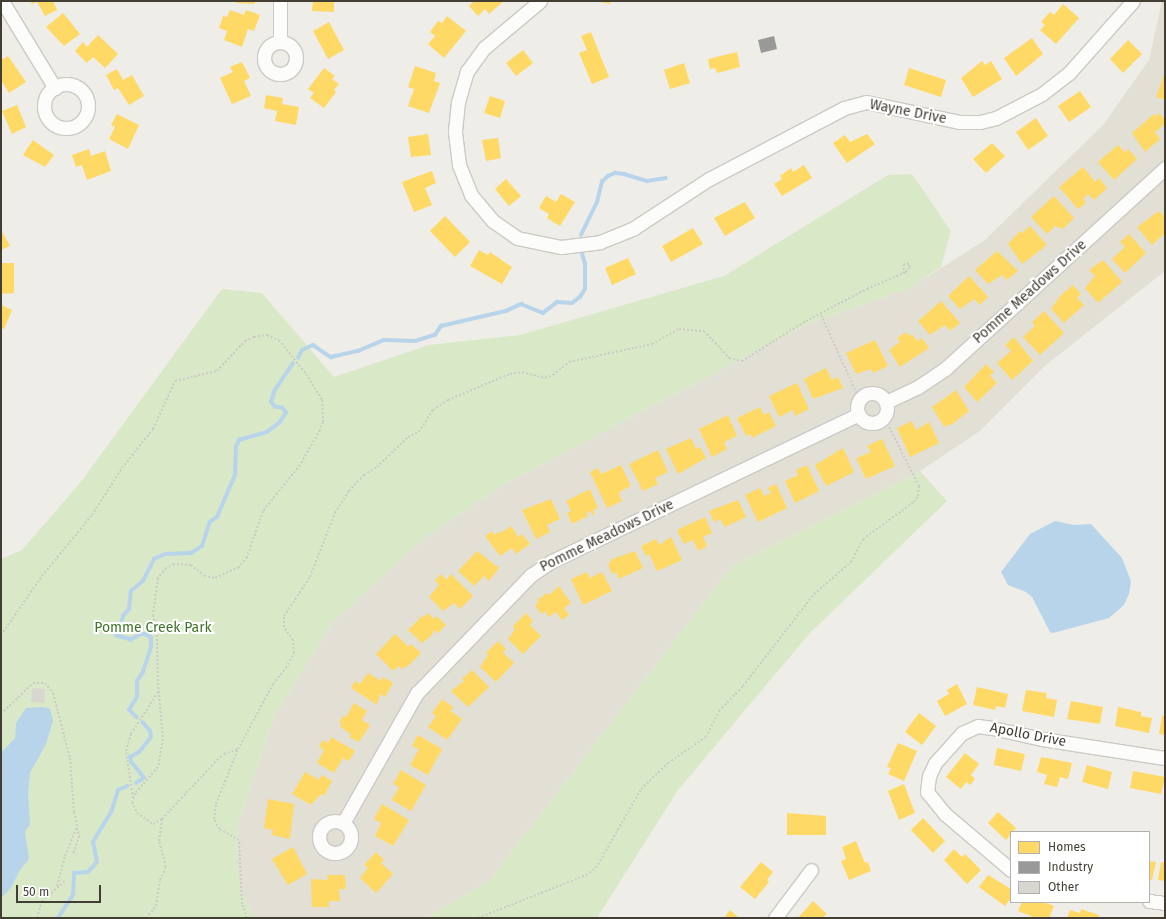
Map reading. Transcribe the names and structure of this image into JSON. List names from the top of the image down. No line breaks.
{"streets":{"street":["Wayne Drive","Pomme Meadows Drive","Apollo Drive"]},"parks":["Pomme Creek Park"],"legend":["Homes","Industry","Other"],"scale_bar":"50 m"}
